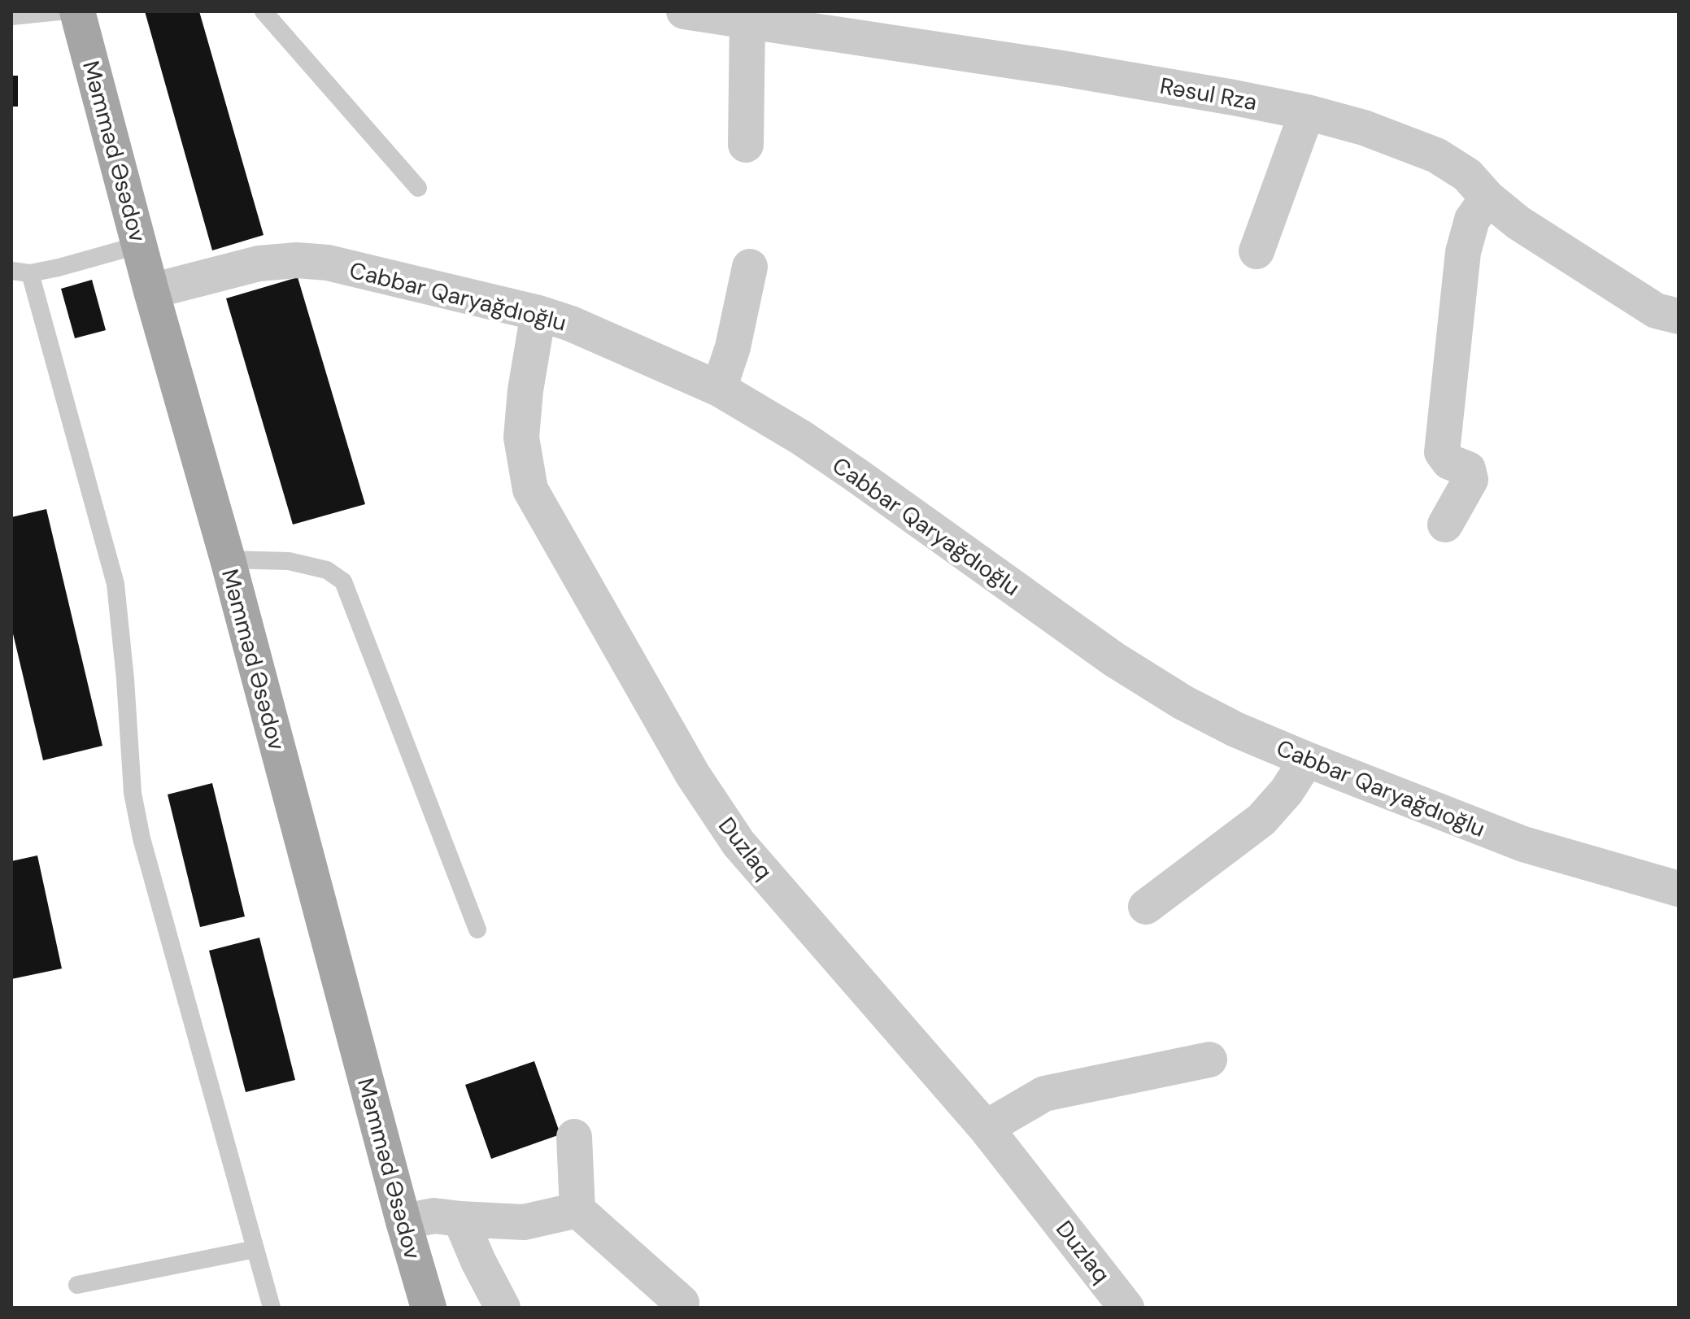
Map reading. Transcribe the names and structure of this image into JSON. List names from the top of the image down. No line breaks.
{"streets":{"main road":["Məmməd Əsədov"],"street":["Rəsul Rza","Cabbar Qaryağdıoğlu","Duzlaq"]},"crossings":[["Məmməd Əsədov","Cabbar Qaryağdıoğlu"],["Cabbar Qaryağdıoğlu","Duzlaq"]]}
